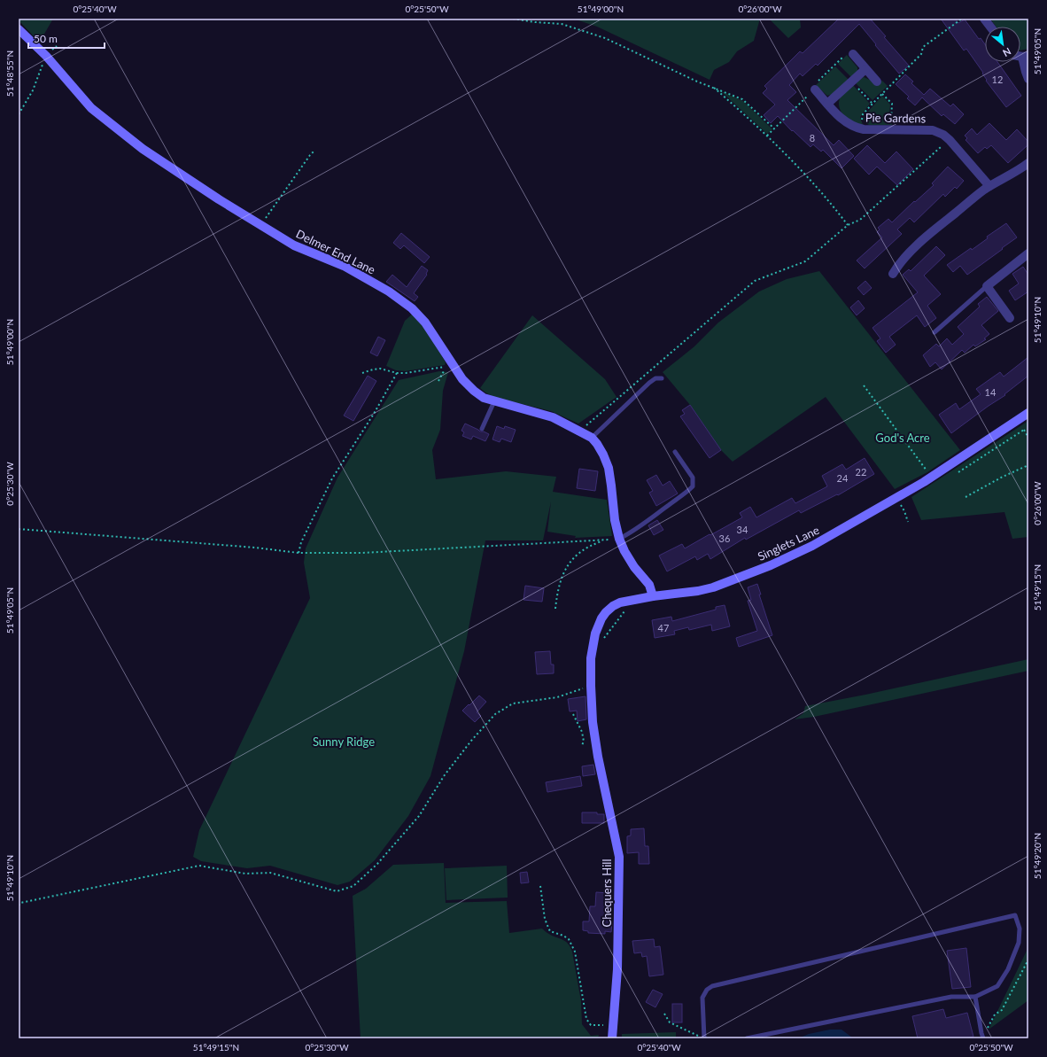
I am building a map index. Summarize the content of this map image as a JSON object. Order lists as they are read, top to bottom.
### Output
{
  "streets": {
    "street": [
      "Pie Gardens",
      "Delmer End Lane",
      "Singlets Lane",
      "Chequers Hill"
    ]
  },
  "crossings": [
    ["Delmer End Lane", "Singlets Lane"],
    ["Singlets Lane", "Chequers Hill"]
  ],
  "parks": ["God's Acre", "Sunny Ridge"],
  "house_numbers": [
    "12",
    "8",
    "14",
    "22",
    "24",
    "34",
    "36",
    "47"
  ],
  "scale_bar": "50 m",
  "north": "bottom right",
  "coordinates": [
    "0°25'40\"W",
    "0°25'50\"W",
    "51°49'00\"N",
    "0°26'00\"W",
    "51°49'05\"N",
    "51°48'55\"N",
    "51°49'10\"N",
    "0°25'30\"W",
    "51°49'15\"N",
    "51°49'20\"N"
  ]
}
